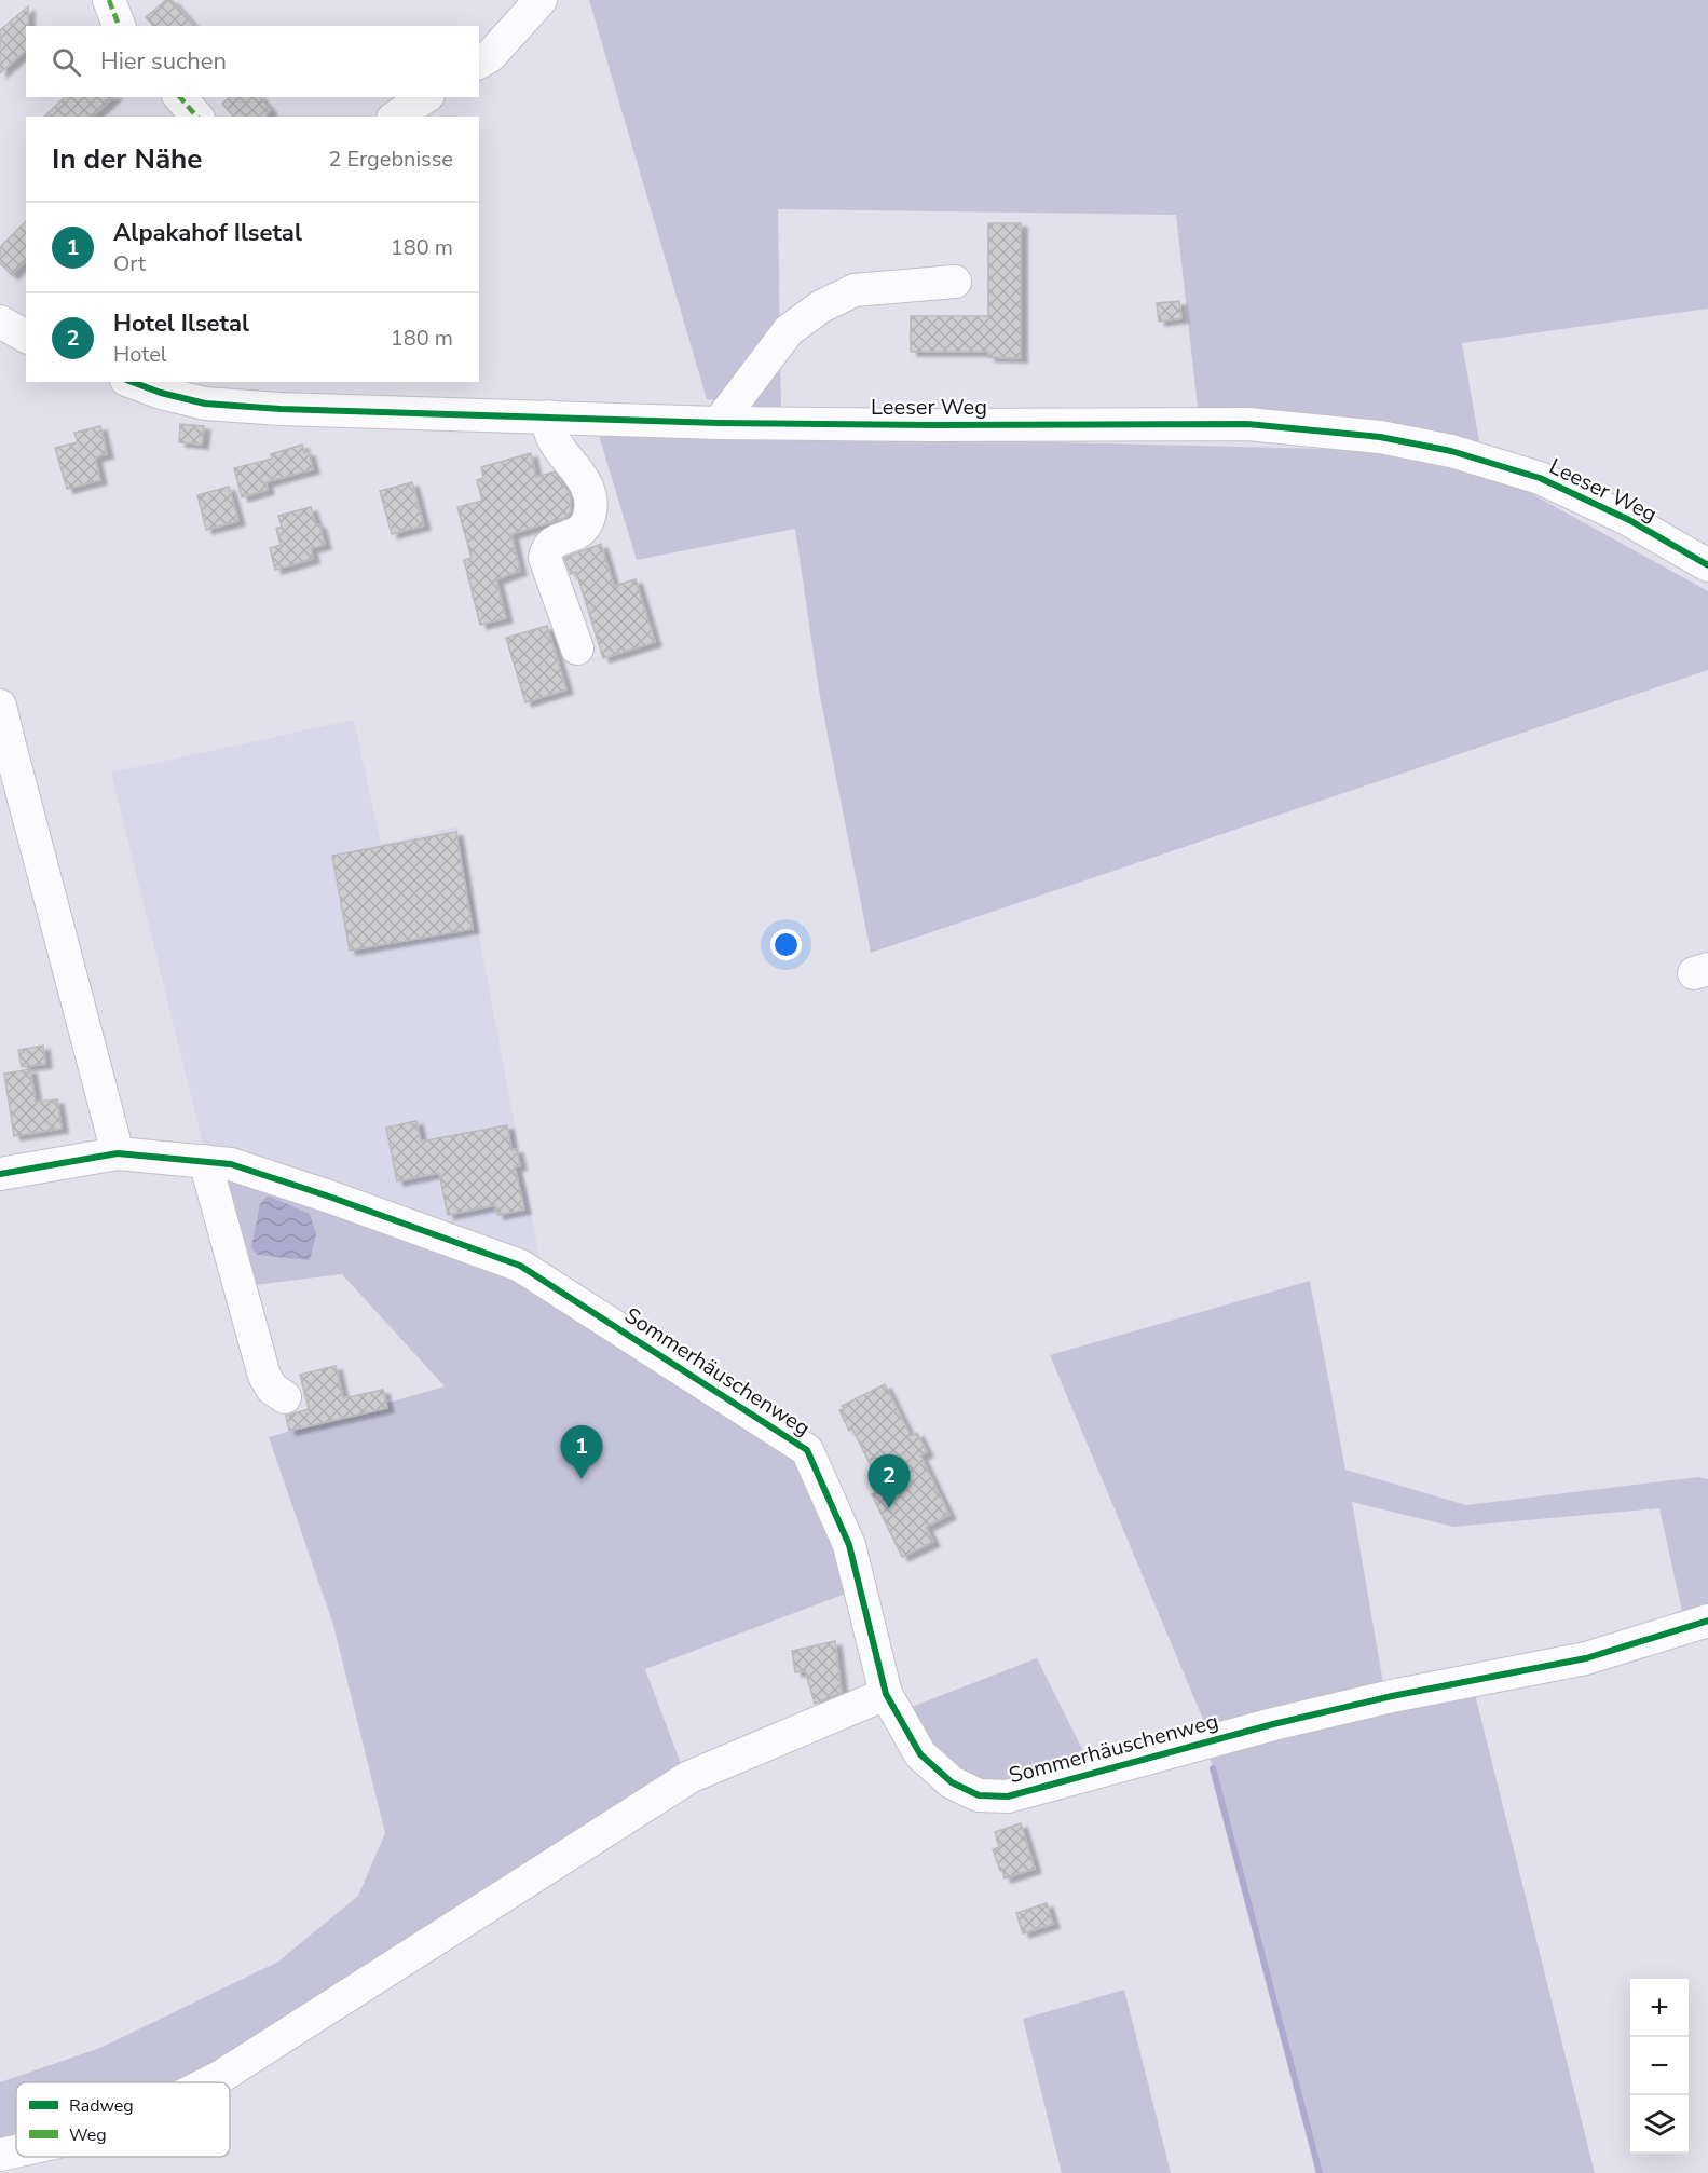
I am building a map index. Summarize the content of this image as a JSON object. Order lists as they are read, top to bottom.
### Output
{
  "streets": {
    "street": ["Leeser Weg", "Sommerhäuschenweg"]
  },
  "legend": ["Radweg", "Weg"],
  "page": {
    "search": "Hier suchen",
    "heading": ["In der Nähe", "2 Ergebnisse"],
    "list": [
      {
        "mark": "1",
        "name": "Alpakahof Ilsetal",
        "note": "Ort",
        "value": "180 m"
      },
      {
        "mark": "2",
        "name": "Hotel Ilsetal",
        "note": "Hotel",
        "value": "180 m"
      }
    ],
    "pins": ["1", "2"],
    "map_buttons": ["+", "−"]
  }
}
